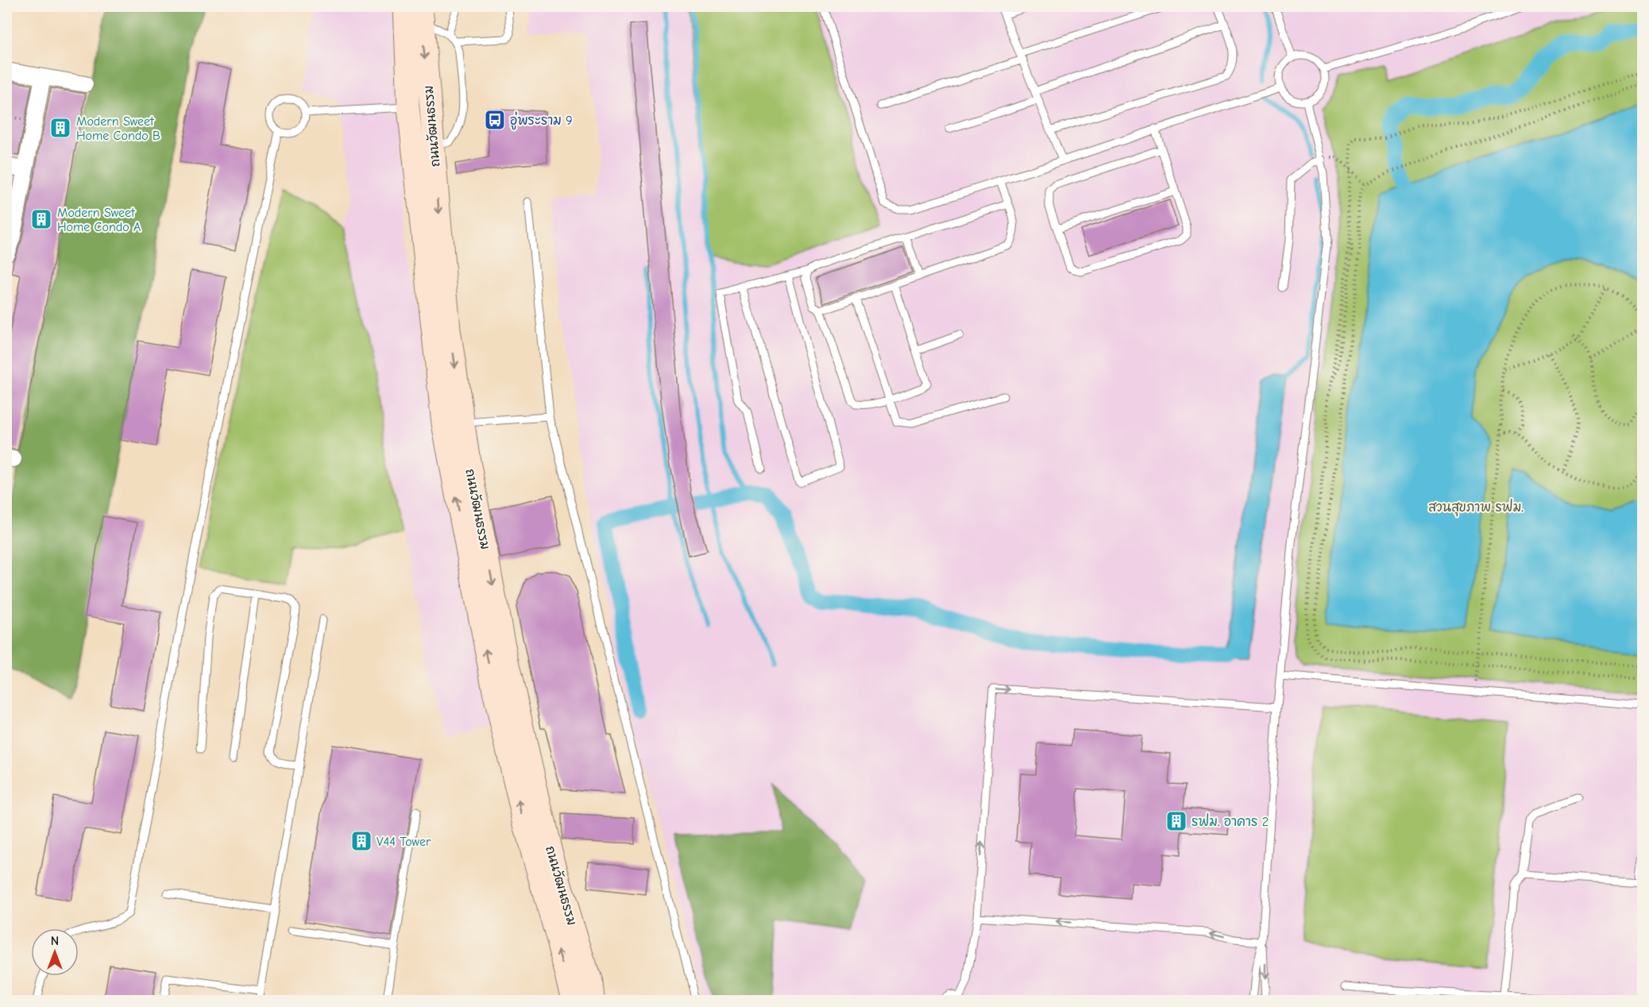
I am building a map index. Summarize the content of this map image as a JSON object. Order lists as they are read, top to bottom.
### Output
{
  "streets": {
    "street": ["ถนนวัฒนธรรม"]
  },
  "parks": ["สวนสุขภาพ รฟม."],
  "places": {
    "bus stop": ["อู่พระราม 9"],
    "building": [
      "Modern Sweet Home Condo B",
      "Modern Sweet Home Condo A",
      "รฟม. อาคาร 2",
      "V44 Tower"
    ]
  },
  "north": "top"
}
